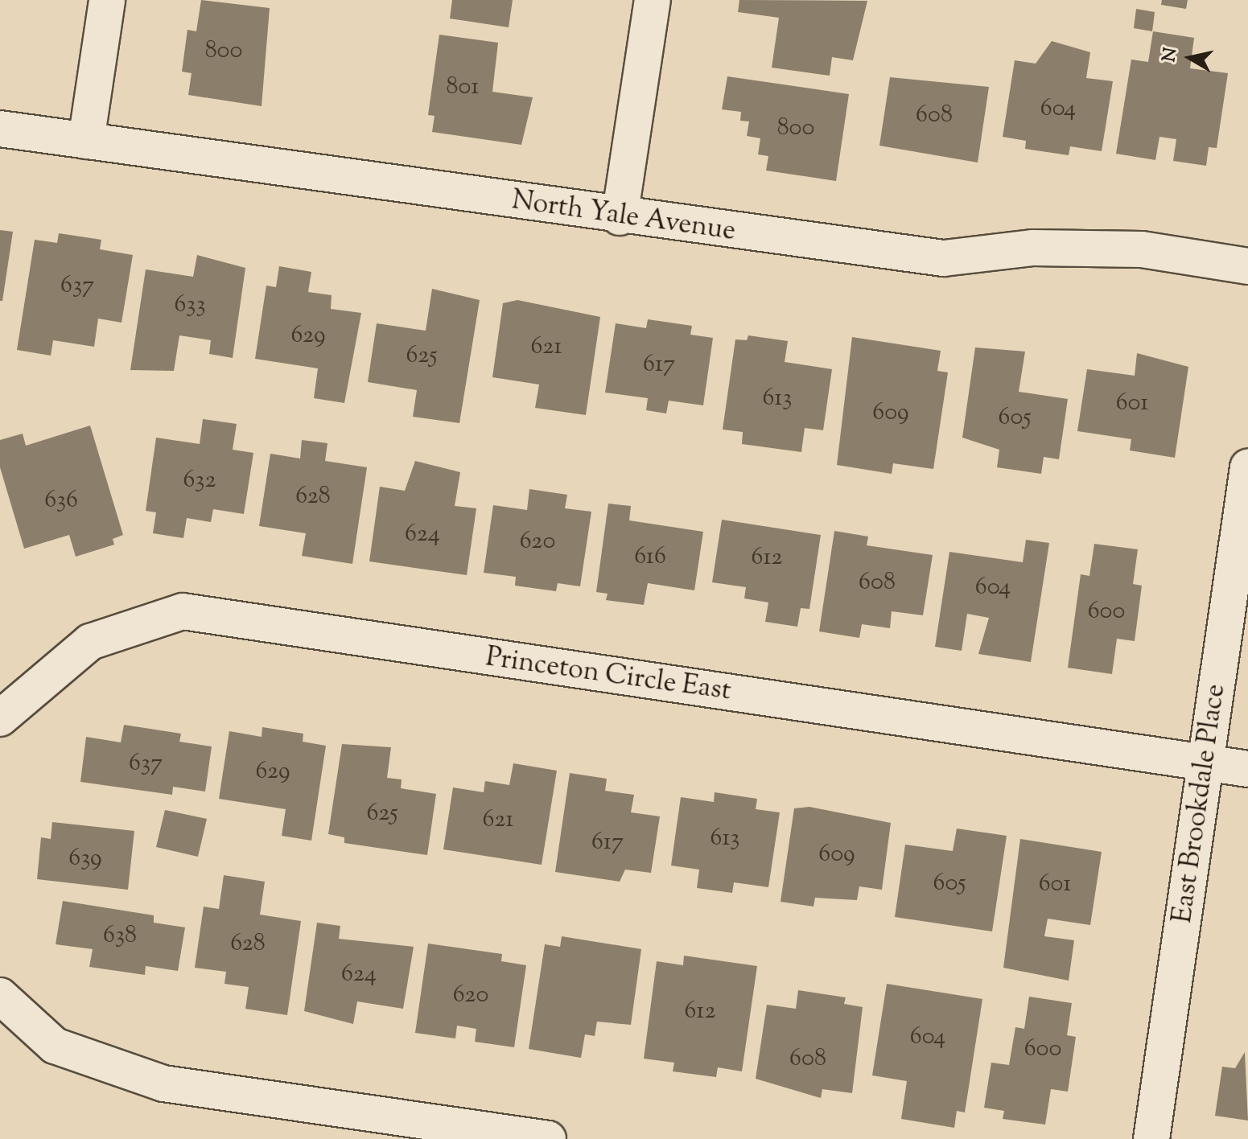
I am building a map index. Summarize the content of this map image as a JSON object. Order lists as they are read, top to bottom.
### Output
{
  "streets": {
    "street": ["North Yale Avenue", "Princeton Circle East", "East Brookdale Place"]
  },
  "crossings": [
    ["Princeton Circle East", "East Brookdale Place"]
  ],
  "house_numbers": [
    "800",
    "801",
    "604",
    "608",
    "800",
    "637",
    "633",
    "629",
    "621",
    "625",
    "617",
    "613",
    "601",
    "609",
    "605",
    "632",
    "628",
    "636",
    "624",
    "620",
    "616",
    "612",
    "608",
    "604",
    "600",
    "637",
    "629",
    "625",
    "621",
    "613",
    "617",
    "609",
    "639",
    "605",
    "601",
    "638",
    "628",
    "624",
    "620",
    "612",
    "604",
    "600",
    "608"
  ],
  "north": "left"
}
